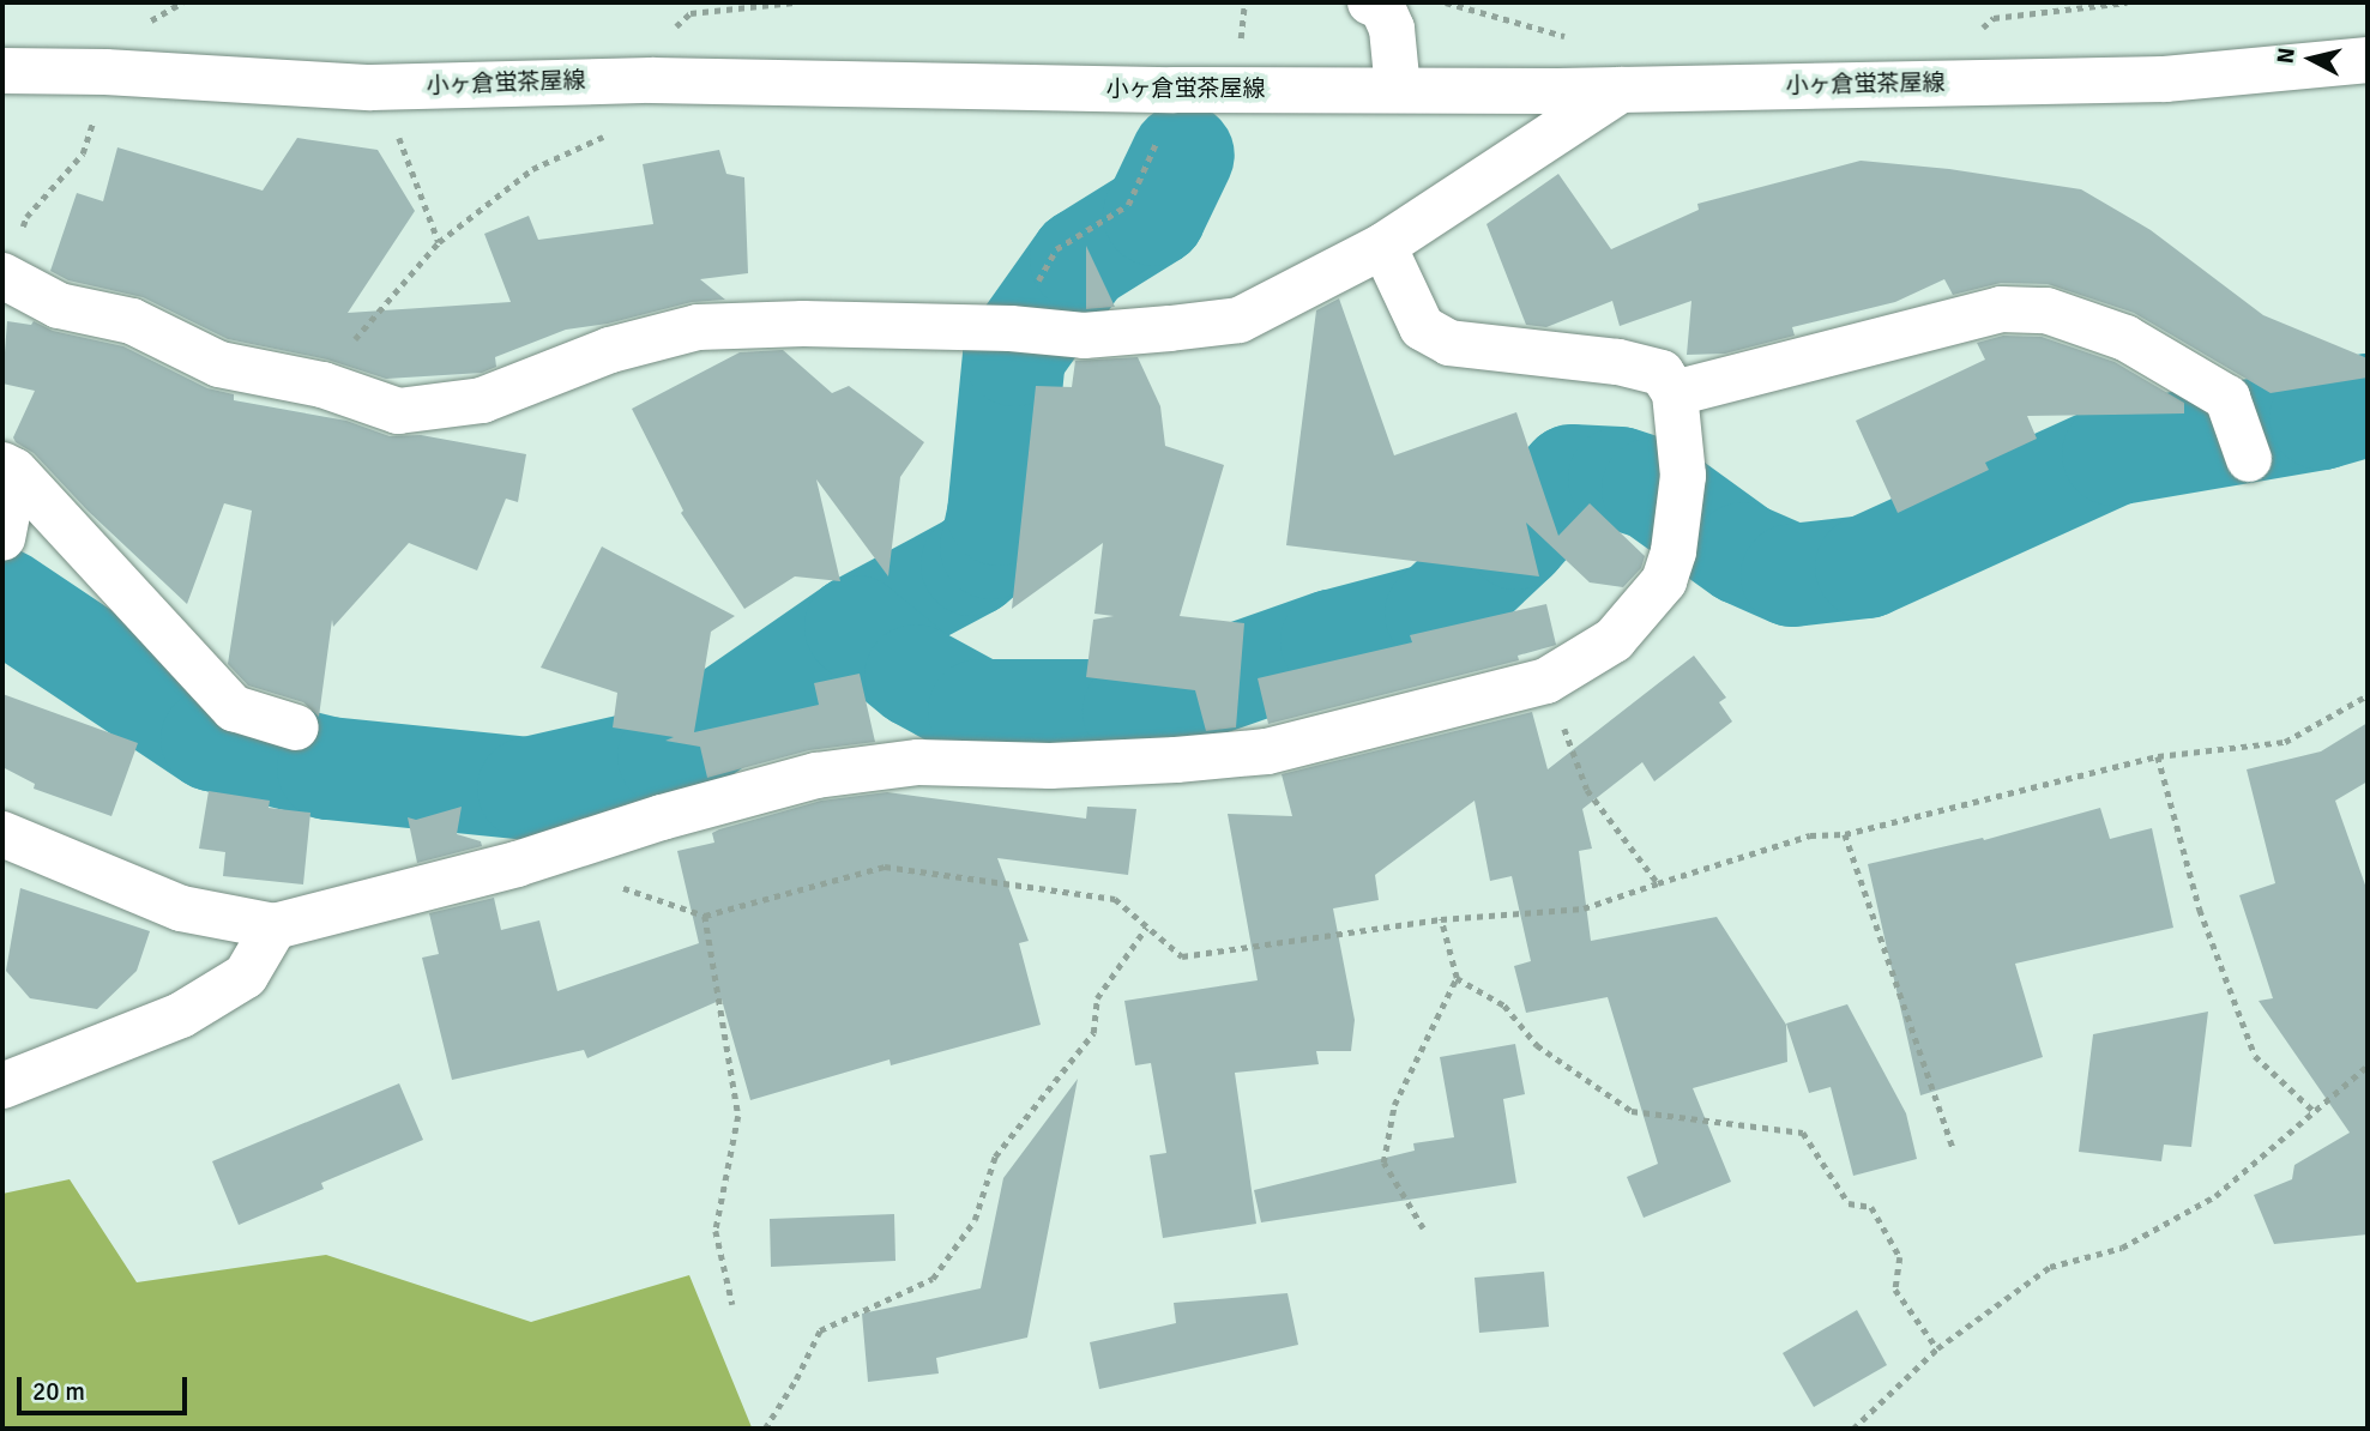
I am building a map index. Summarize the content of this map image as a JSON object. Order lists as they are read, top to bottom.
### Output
{
  "streets": {
    "street": ["小ヶ倉蛍茶屋線"]
  },
  "scale_bar": "20 m",
  "north": "left"
}
